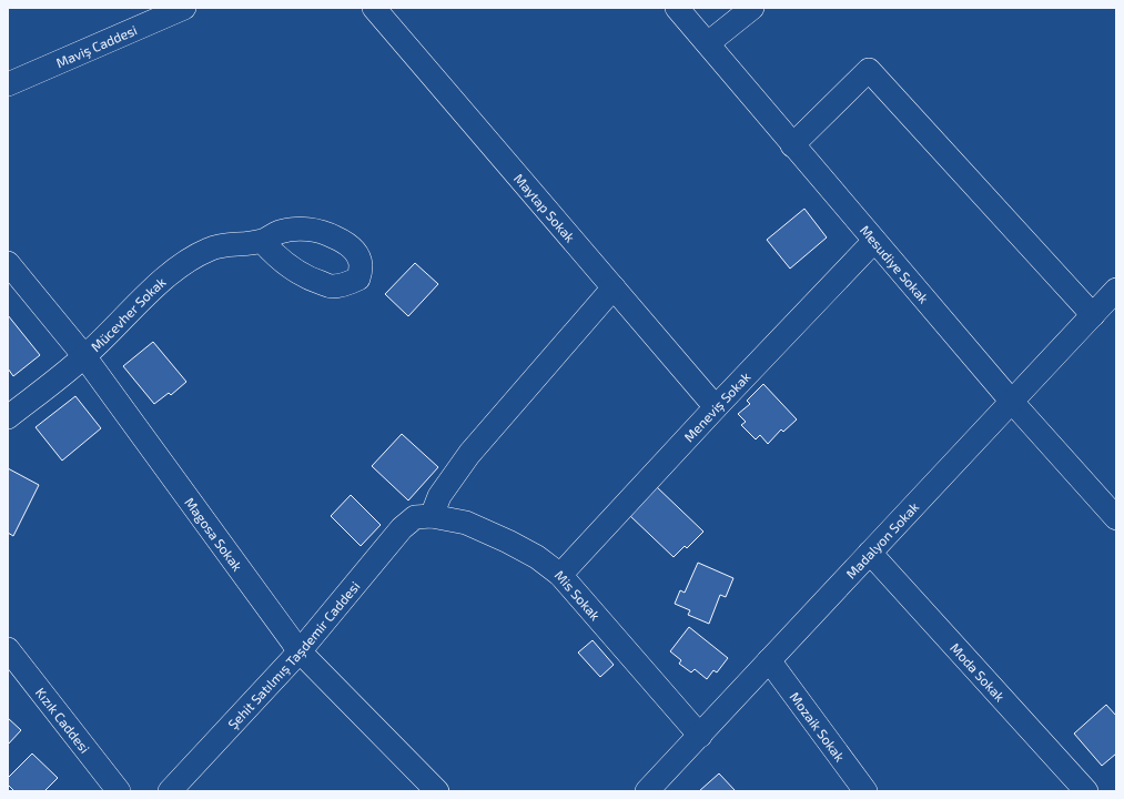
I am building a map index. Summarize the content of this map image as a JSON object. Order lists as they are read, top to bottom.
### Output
{
  "streets": {
    "street": [
      "Maviş Caddesi",
      "Maytap Sokak",
      "Mesudiye Sokak",
      "Mücevher Sokak",
      "Meneviş Sokak",
      "Magosa Sokak",
      "Madalyon Sokak",
      "Mis Sokak",
      "Şehit Satılmış Taşdemir Caddesi",
      "Moda Sokak",
      "Kızık Caddesi",
      "Mozaik Sokak"
    ]
  },
  "crossings": [
    ["Maytap Sokak", "Meneviş Sokak"],
    ["Mesudiye Sokak", "Meneviş Sokak"],
    ["Mesudiye Sokak", "Madalyon Sokak"],
    ["Mücevher Sokak", "Magosa Sokak"],
    ["Meneviş Sokak", "Mis Sokak"],
    ["Magosa Sokak", "Şehit Satılmış Taşdemir Caddesi"],
    ["Madalyon Sokak", "Mis Sokak"],
    ["Madalyon Sokak", "Moda Sokak"],
    ["Madalyon Sokak", "Mozaik Sokak"],
    ["Mis Sokak", "Şehit Satılmış Taşdemir Caddesi"]
  ]
}
